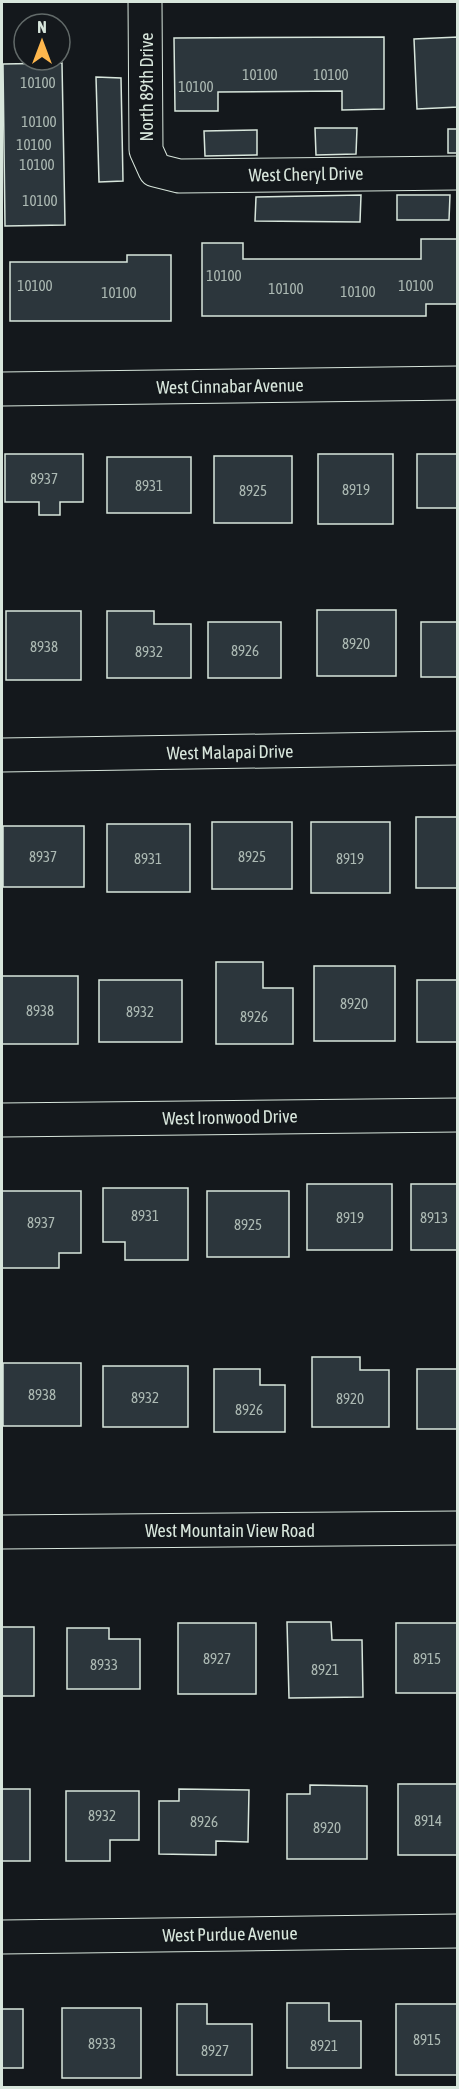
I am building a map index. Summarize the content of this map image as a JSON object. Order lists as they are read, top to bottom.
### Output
{
  "streets": {
    "street": [
      "North 89th Drive",
      "West Cheryl Drive",
      "West Cinnabar Avenue",
      "West Malapai Drive",
      "West Ironwood Drive",
      "West Mountain View Road",
      "West Purdue Avenue"
    ]
  },
  "crossings": [
    ["North 89th Drive", "West Cheryl Drive"]
  ],
  "house_numbers": [
    "10100",
    "10100",
    "10100",
    "10100",
    "10100",
    "10100",
    "10100",
    "10100",
    "10100",
    "10100",
    "10100",
    "10100",
    "10100",
    "10100",
    "8937",
    "8931",
    "8919",
    "8925",
    "8920",
    "8938",
    "8926",
    "8932",
    "8937",
    "8925",
    "8931",
    "8919",
    "8920",
    "8938",
    "8932",
    "8926",
    "8931",
    "8919",
    "8913",
    "8937",
    "8925",
    "8938",
    "8932",
    "8920",
    "8926",
    "8927",
    "8915",
    "8933",
    "8921",
    "8932",
    "8914",
    "8926",
    "8920",
    "8915",
    "8933",
    "8921",
    "8927"
  ],
  "north": "top"
}
